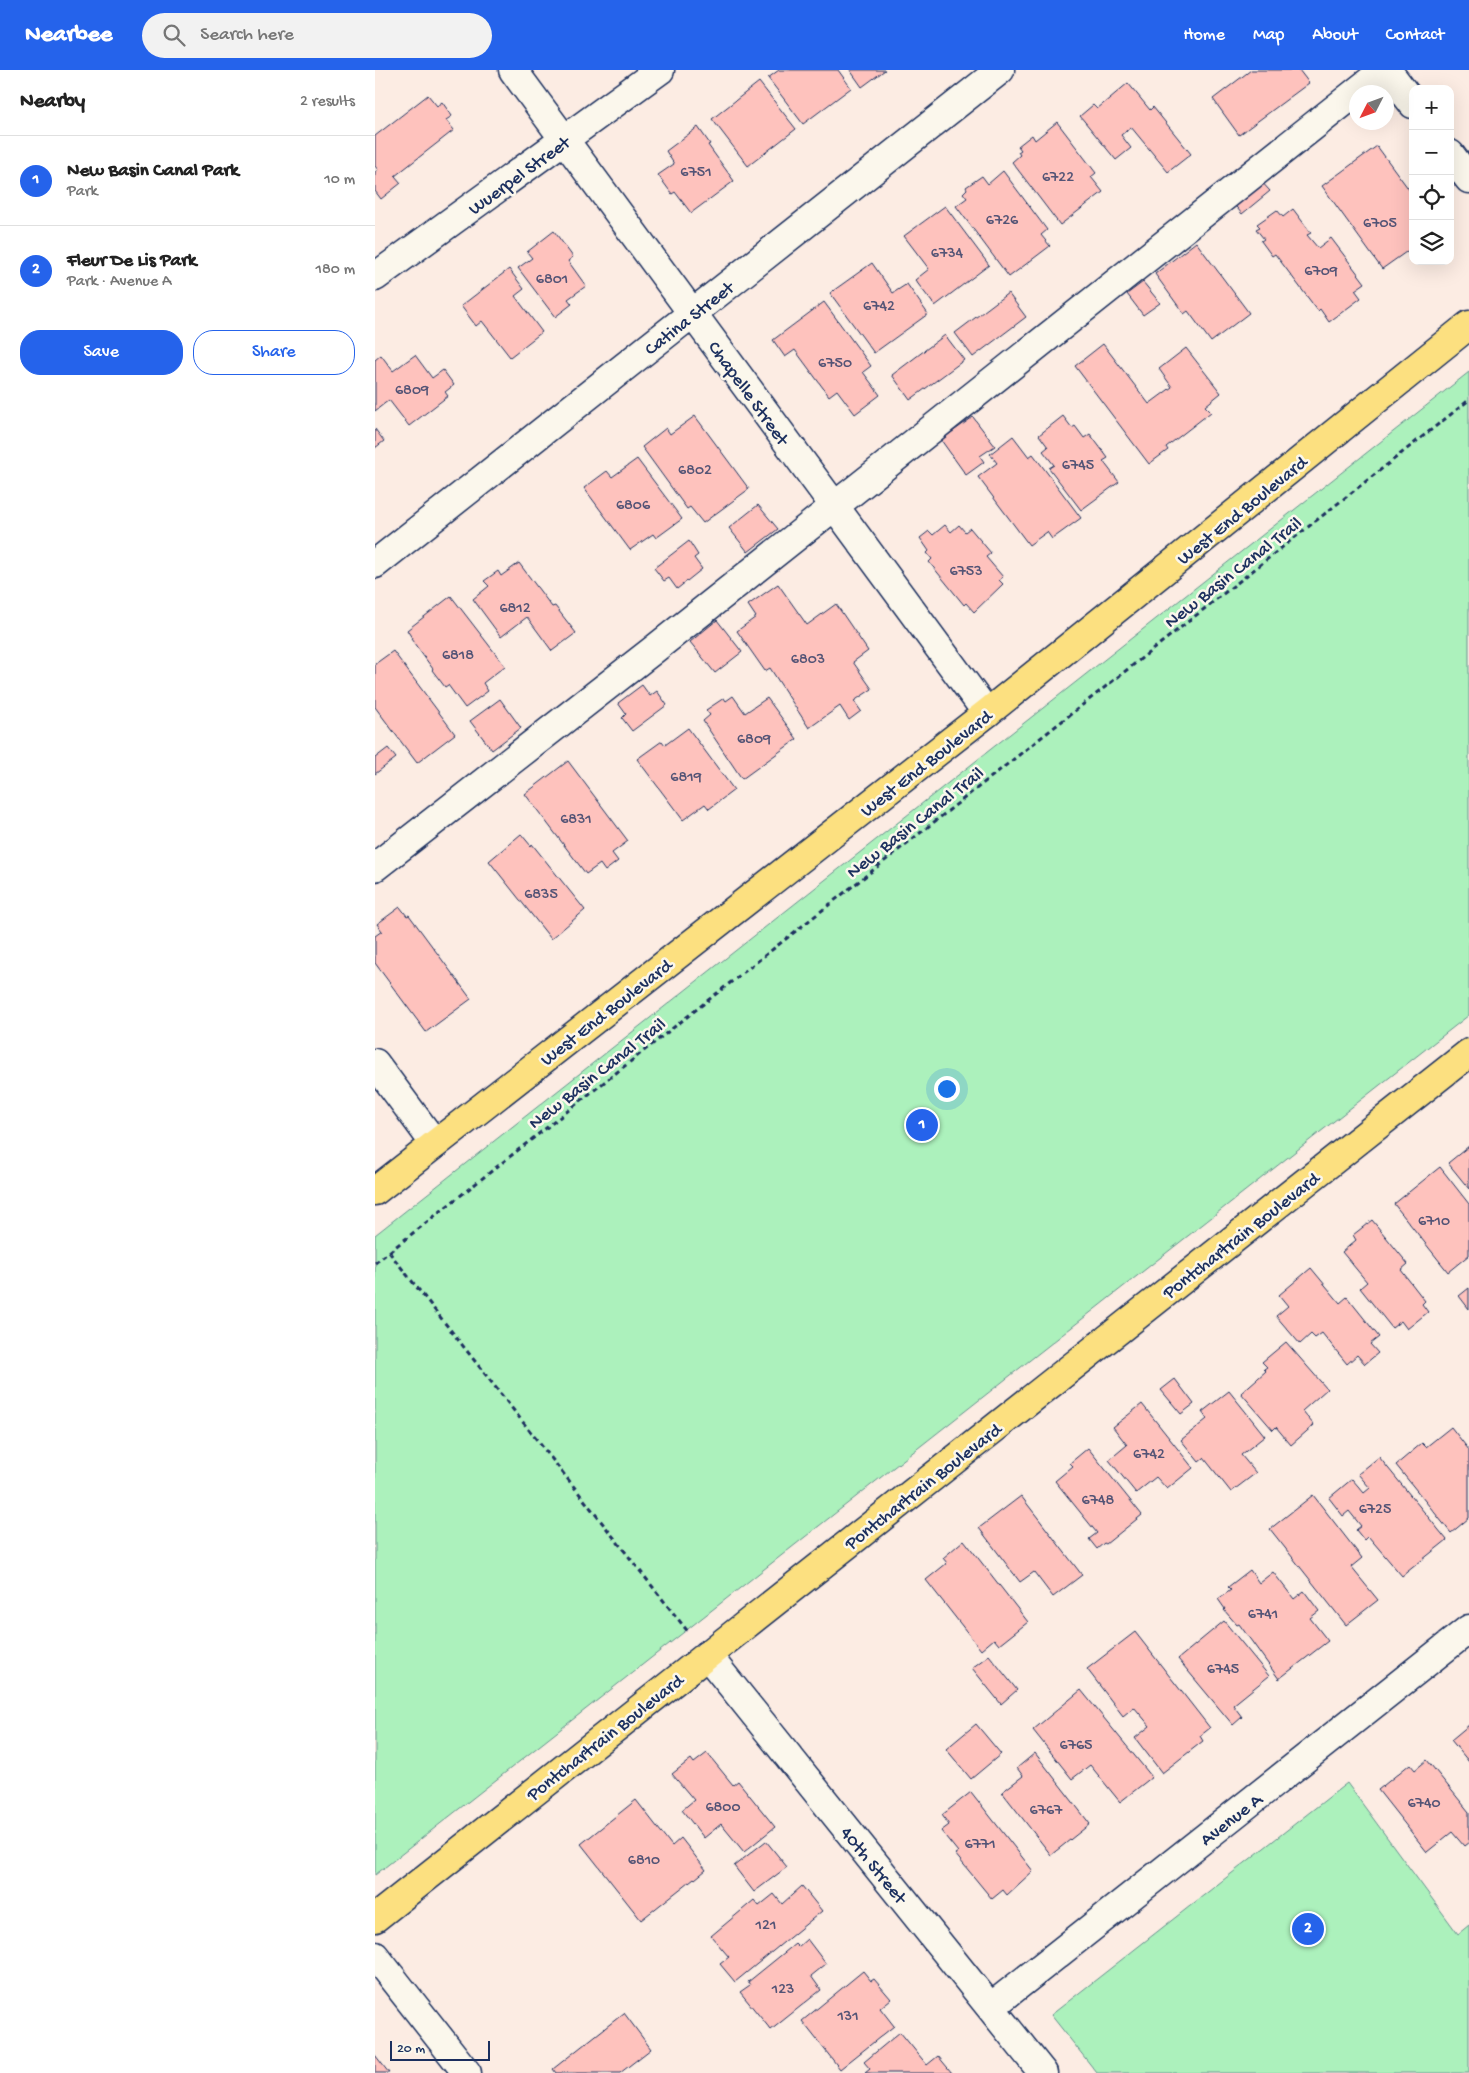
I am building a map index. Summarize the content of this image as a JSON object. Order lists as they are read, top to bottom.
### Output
{
  "streets": {
    "main road": ["West End Boulevard", "Pontchartrain Boulevard"],
    "street": [
      "Wuerpel Street",
      "Catina Street",
      "Chapelle Street",
      "Avenue A",
      "40th Street"
    ],
    "path": ["New Basin Canal Trail"]
  },
  "crossings": [
    ["Wuerpel Street", "Chapelle Street"],
    ["Catina Street", "Chapelle Street"],
    ["Chapelle Street", "West End Boulevard"],
    ["Pontchartrain Boulevard", "40th Street"],
    ["Avenue A", "40th Street"]
  ],
  "house_numbers": [
    "6751",
    "6722",
    "6726",
    "6705",
    "6734",
    "6709",
    "6801",
    "6742",
    "6750",
    "6809",
    "6745",
    "6802",
    "6806",
    "6753",
    "6812",
    "6818",
    "6803",
    "6809",
    "6819",
    "6831",
    "6835",
    "6710",
    "6742",
    "6748",
    "6725",
    "6741",
    "6745",
    "6765",
    "6740",
    "6800",
    "6767",
    "6771",
    "6810",
    "121",
    "123",
    "131"
  ],
  "scale_bar": "20 m",
  "north": "bottom left",
  "page": {
    "header": "Nearbee",
    "search": "Search here",
    "nav": [
      "Home",
      "Map",
      "About",
      "Contact"
    ],
    "heading": ["Nearby", "2 results"],
    "map_buttons": ["+", "−"],
    "list": [
      {
        "mark": "1",
        "name": "New Basin Canal Park",
        "note": "Park",
        "value": "10 m"
      },
      {
        "mark": "2",
        "name": "Fleur De Lis Park",
        "note": "Park · Avenue A",
        "value": "180 m"
      }
    ],
    "buttons": ["Save", "Share"],
    "pins": ["1", "2"],
    "scale": "20 m"
  }
}
